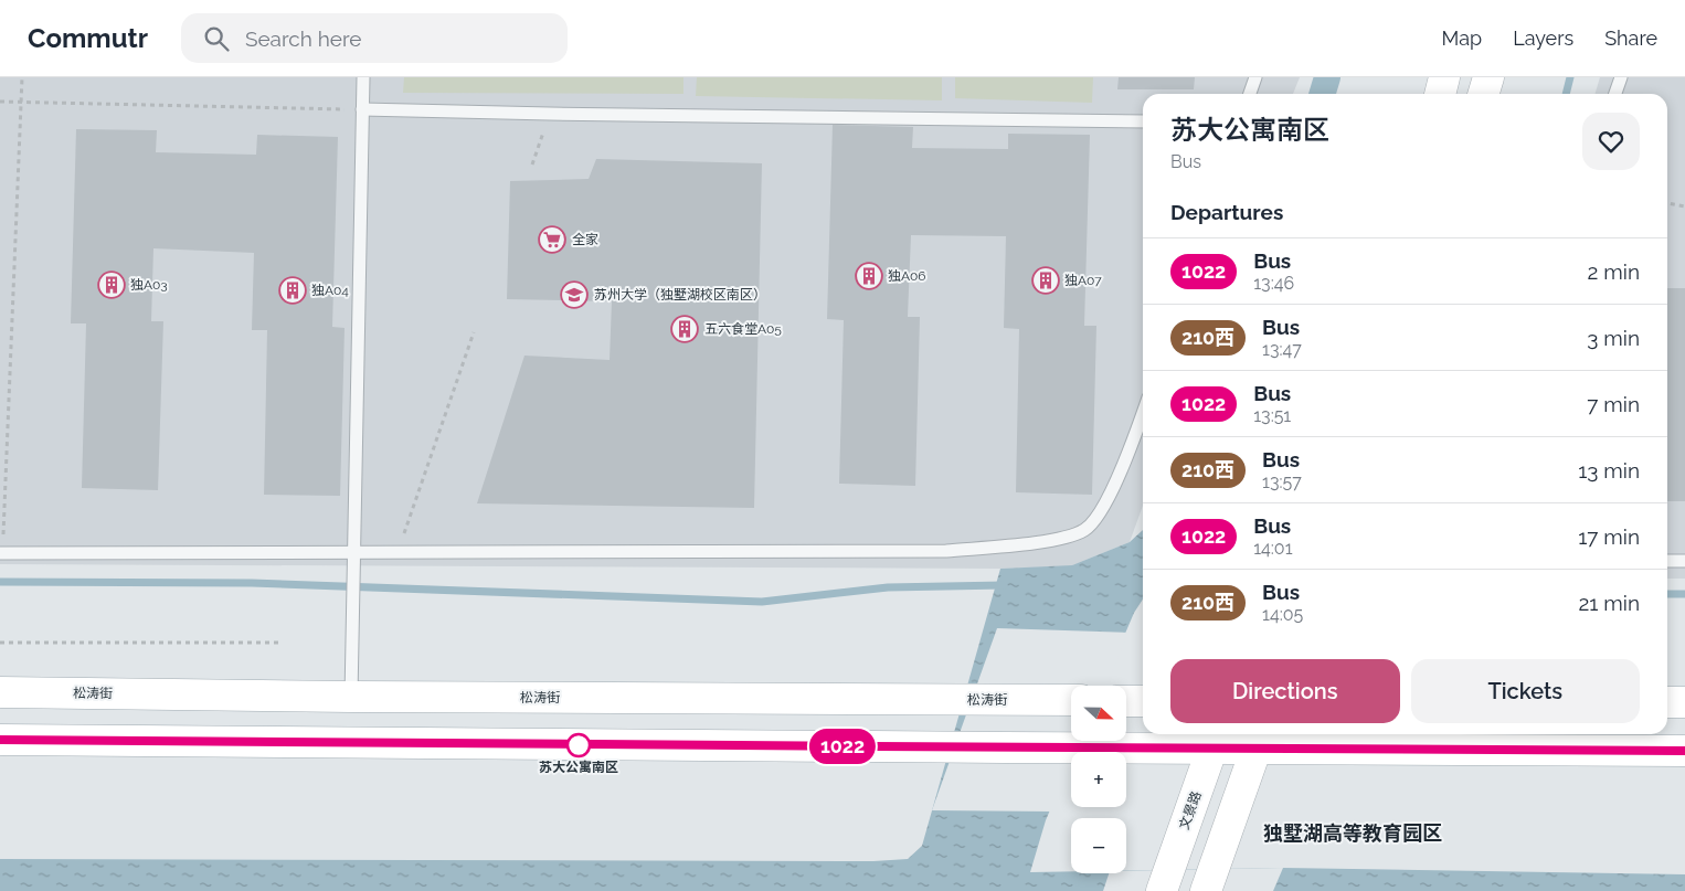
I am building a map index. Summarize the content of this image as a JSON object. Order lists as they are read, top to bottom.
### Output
{
  "streets": {
    "main road": ["松涛街", "文景路"]
  },
  "districts": ["独墅湖高等教育园区"],
  "places": {
    "supermarket": ["全家"],
    "building": [
      "独A06",
      "独A07",
      "独A03",
      "独A04",
      "五六食堂A05"
    ],
    "school or university": ["苏州大学（独墅湖校区南区）"],
    "other": ["苏大公寓南区"]
  },
  "lines": ["bus line 1022"],
  "north": "right",
  "page": {
    "header": "Commutr",
    "search": "Search here",
    "nav": ["Map", "Layers", "Share"],
    "on_map": "1022",
    "heading": [
      ["苏大公寓南区", "Bus"],
      "Departures"
    ],
    "list": [
      {
        "mark": "1022",
        "name": "Bus",
        "note": "13:46",
        "value": "2 min"
      },
      {
        "mark": "210西",
        "name": "Bus",
        "note": "13:47",
        "value": "3 min"
      },
      {
        "mark": "1022",
        "name": "Bus",
        "note": "13:51",
        "value": "7 min"
      },
      {
        "mark": "210西",
        "name": "Bus",
        "note": "13:57",
        "value": "13 min"
      },
      {
        "mark": "1022",
        "name": "Bus",
        "note": "14:01",
        "value": "17 min"
      },
      {
        "mark": "210西",
        "name": "Bus",
        "note": "14:05",
        "value": "21 min"
      }
    ],
    "buttons": ["Directions", "Tickets"],
    "map_buttons": ["+", "−"]
  }
}
